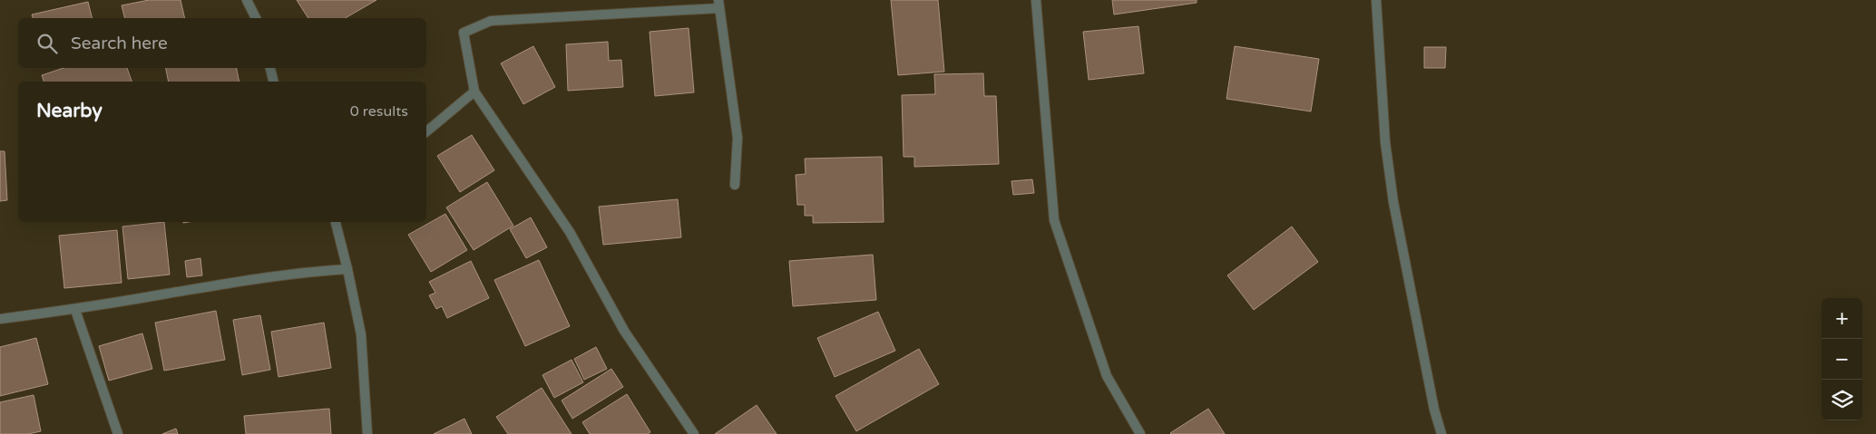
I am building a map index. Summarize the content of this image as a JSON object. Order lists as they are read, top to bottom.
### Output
{
  "page": {
    "search": "Search here",
    "heading": ["Nearby", "0 results"],
    "map_buttons": ["+", "−"]
  }
}
